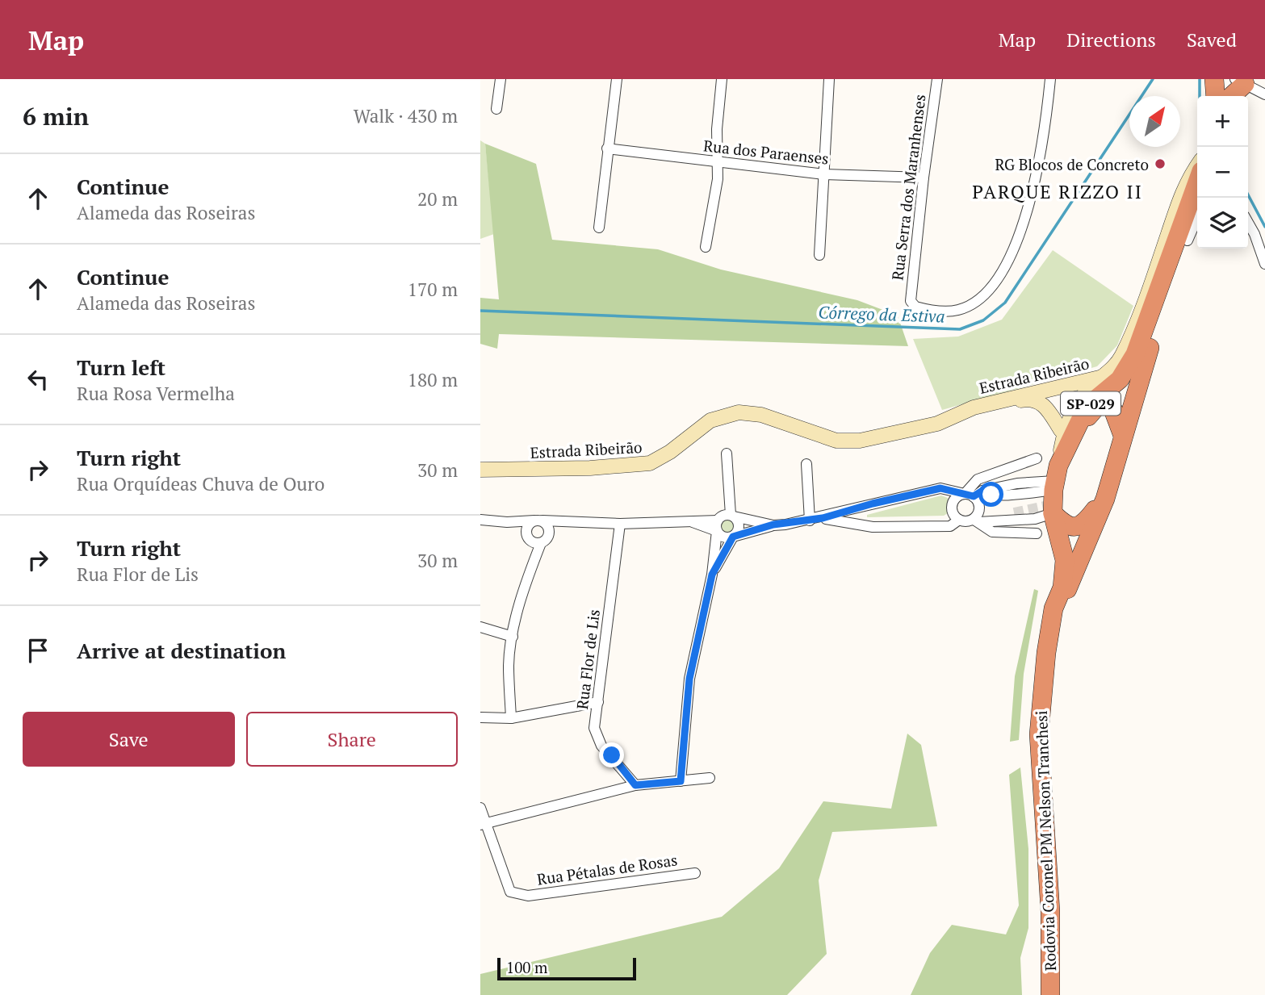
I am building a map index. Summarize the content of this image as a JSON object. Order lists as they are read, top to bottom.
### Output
{
  "streets": {
    "highway": ["SP-029", "Rodovia Coronel PM Nelson Tranchesi"],
    "street": [
      "Rua dos Paraenses",
      "Rua Serra dos Maranhenses",
      "Estrada Ribeirão",
      "Rua Flor de Lis",
      "Rua Pétalas de Rosas"
    ]
  },
  "crossings": [
    ["Rua dos Paraenses", "Rua Serra dos Maranhenses"],
    ["Estrada Ribeirão", "SP-029"],
    ["Estrada Ribeirão", "Rodovia Coronel PM Nelson Tranchesi"],
    ["SP-029", "Rodovia Coronel PM Nelson Tranchesi"]
  ],
  "districts": ["PARQUE RIZZO II"],
  "water": ["Córrego da Estiva"],
  "places": ["RG Blocos de Concreto"],
  "scale_bar": "100 m",
  "north": "top right",
  "page": {
    "header": "Map",
    "nav": ["Map", "Directions", "Saved"],
    "heading": ["6 min", "Walk · 430 m"],
    "map_buttons": ["+", "−"],
    "list": [
      ["Continue", "Alameda das Roseiras", "20 m"],
      ["Continue", "Alameda das Roseiras", "170 m"],
      ["Turn left", "Rua Rosa Vermelha", "180 m"],
      ["Turn right", "Rua Orquídeas Chuva de Ouro", "30 m"],
      ["Turn right", "Rua Flor de Lis", "30 m"],
      "Arrive at destination"
    ],
    "buttons": ["Save", "Share"],
    "scale": "100 m"
  }
}
